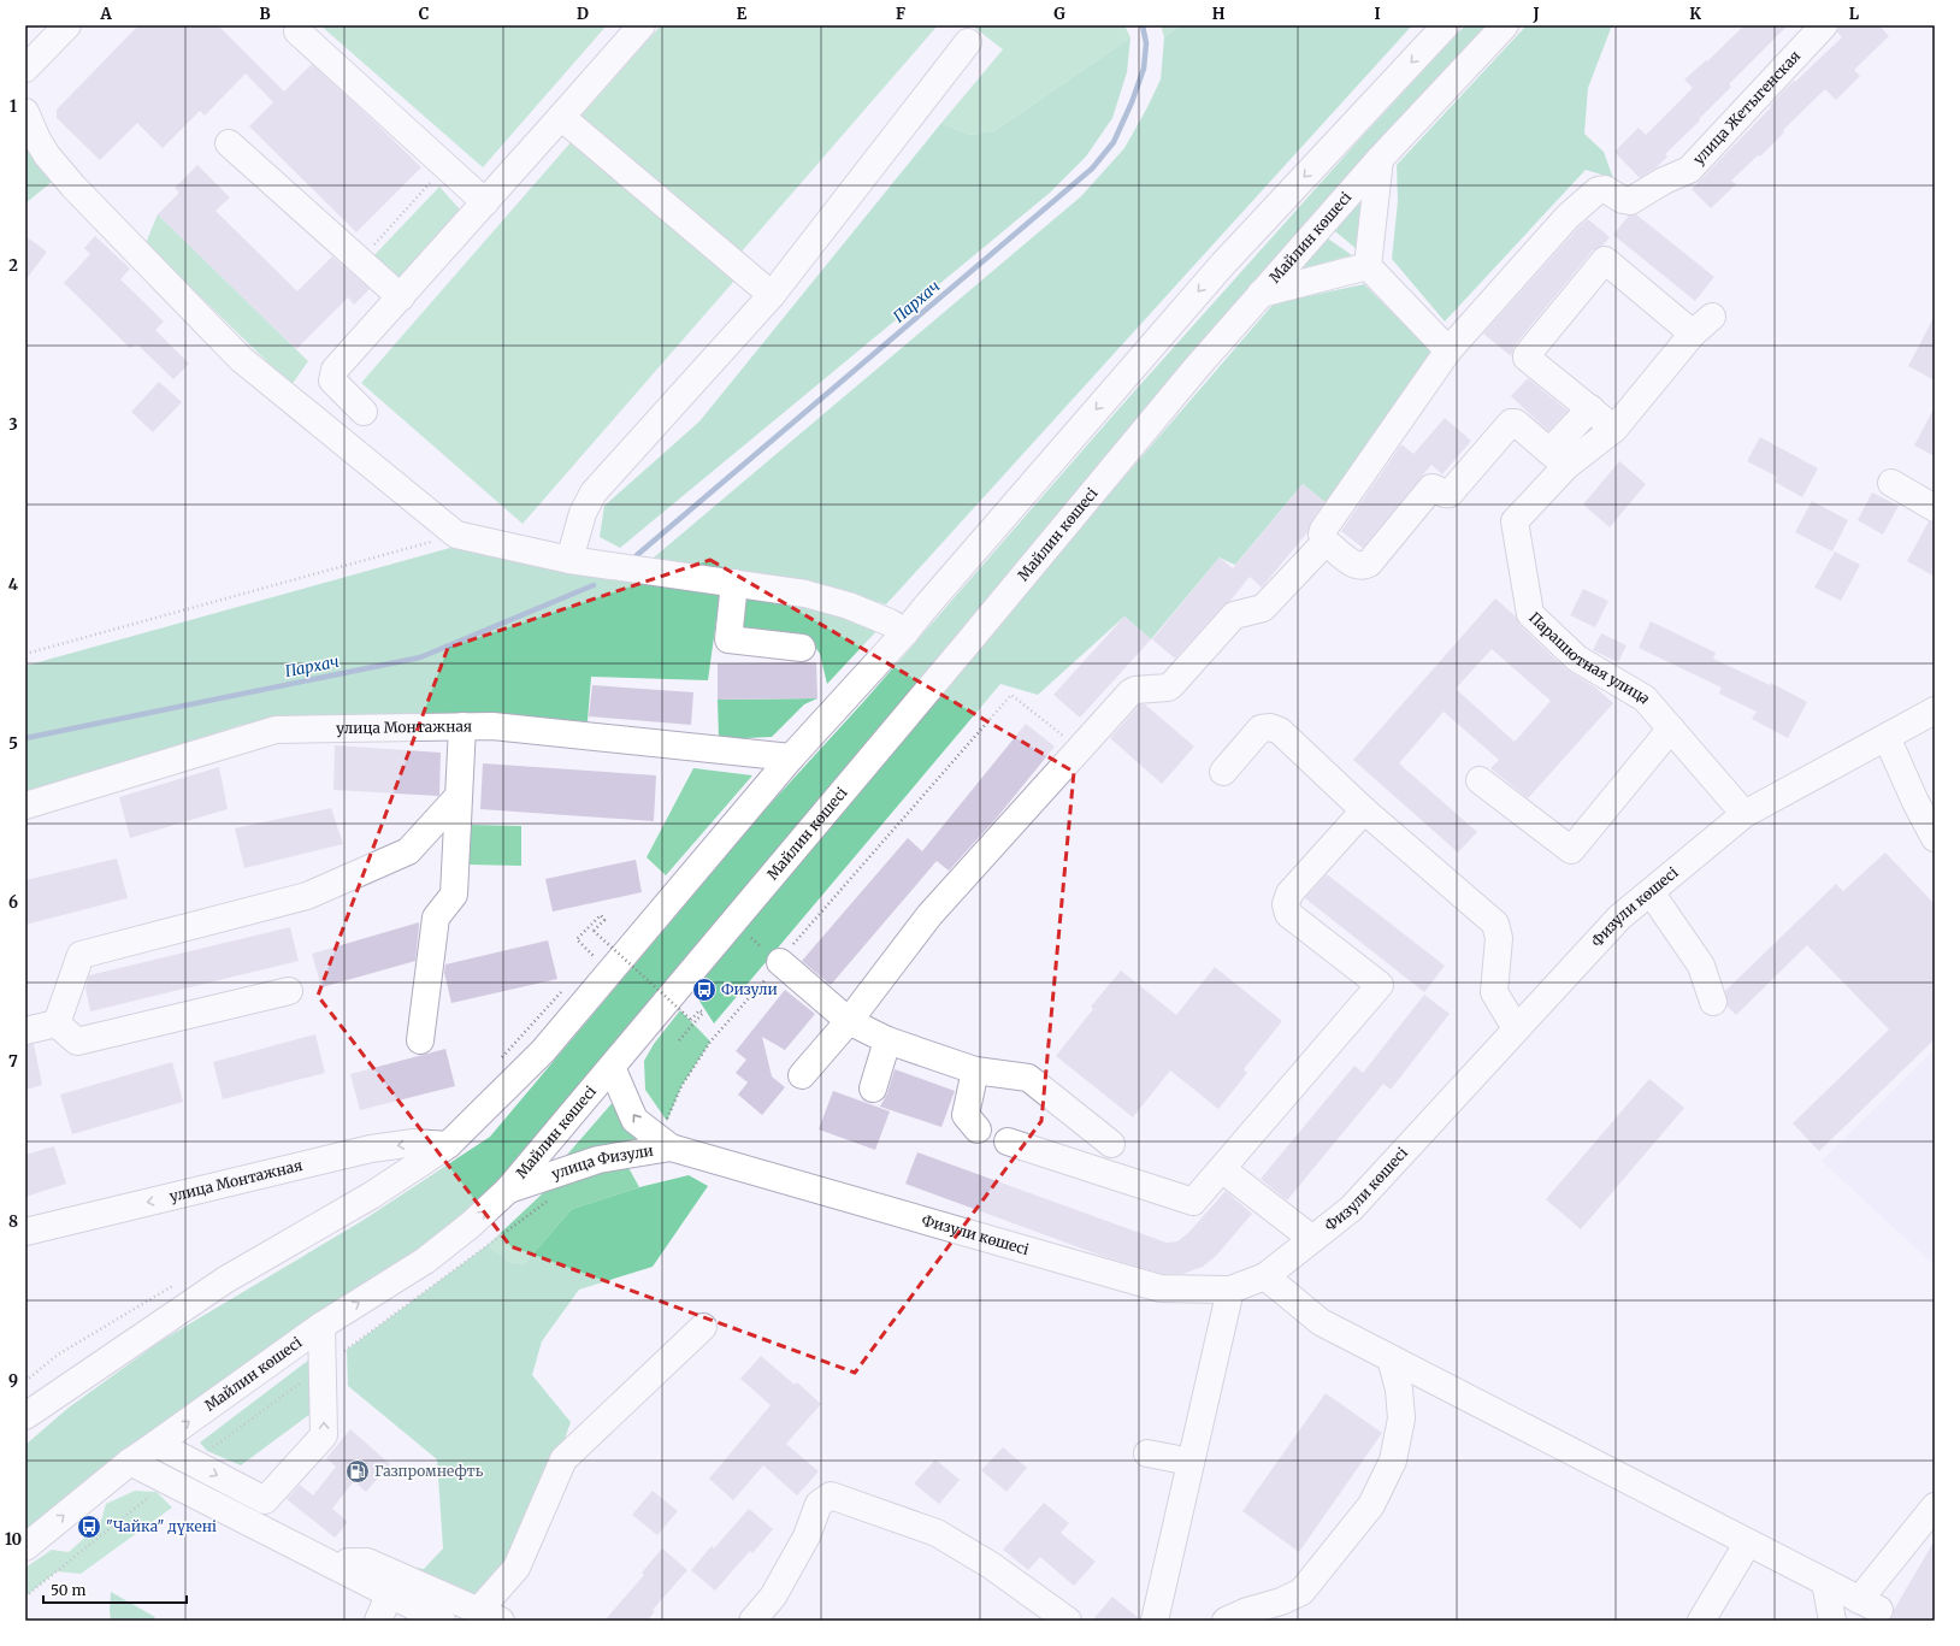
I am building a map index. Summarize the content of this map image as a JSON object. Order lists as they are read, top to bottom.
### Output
{
  "streets": {
    "street": [
      "улица Жетыгенская",
      "Майлин көшесі",
      "Парашютная улица",
      "улица Монтажная",
      "Физули көшесі",
      "улица Физули"
    ]
  },
  "crossings": [
    ["Майлин көшесі", "улица Физули"],
    ["Парашютная улица", "Физули көшесі"],
    ["Физули көшесі", "улица Физули"]
  ],
  "water": ["Пархач"],
  "places": {
    "bus stop": ["Физули", "\"Чайка\" дүкені"],
    "fuel station": ["Газпромнефть"]
  },
  "scale_bar": "50 m",
  "grid": {
    "columns": [
      "A",
      "B",
      "C",
      "D",
      "E",
      "F",
      "G",
      "H",
      "I",
      "J",
      "K",
      "L"
    ],
    "rows": [
      "1",
      "2",
      "3",
      "4",
      "5",
      "6",
      "7",
      "8",
      "9",
      "10"
    ]
  }
}
